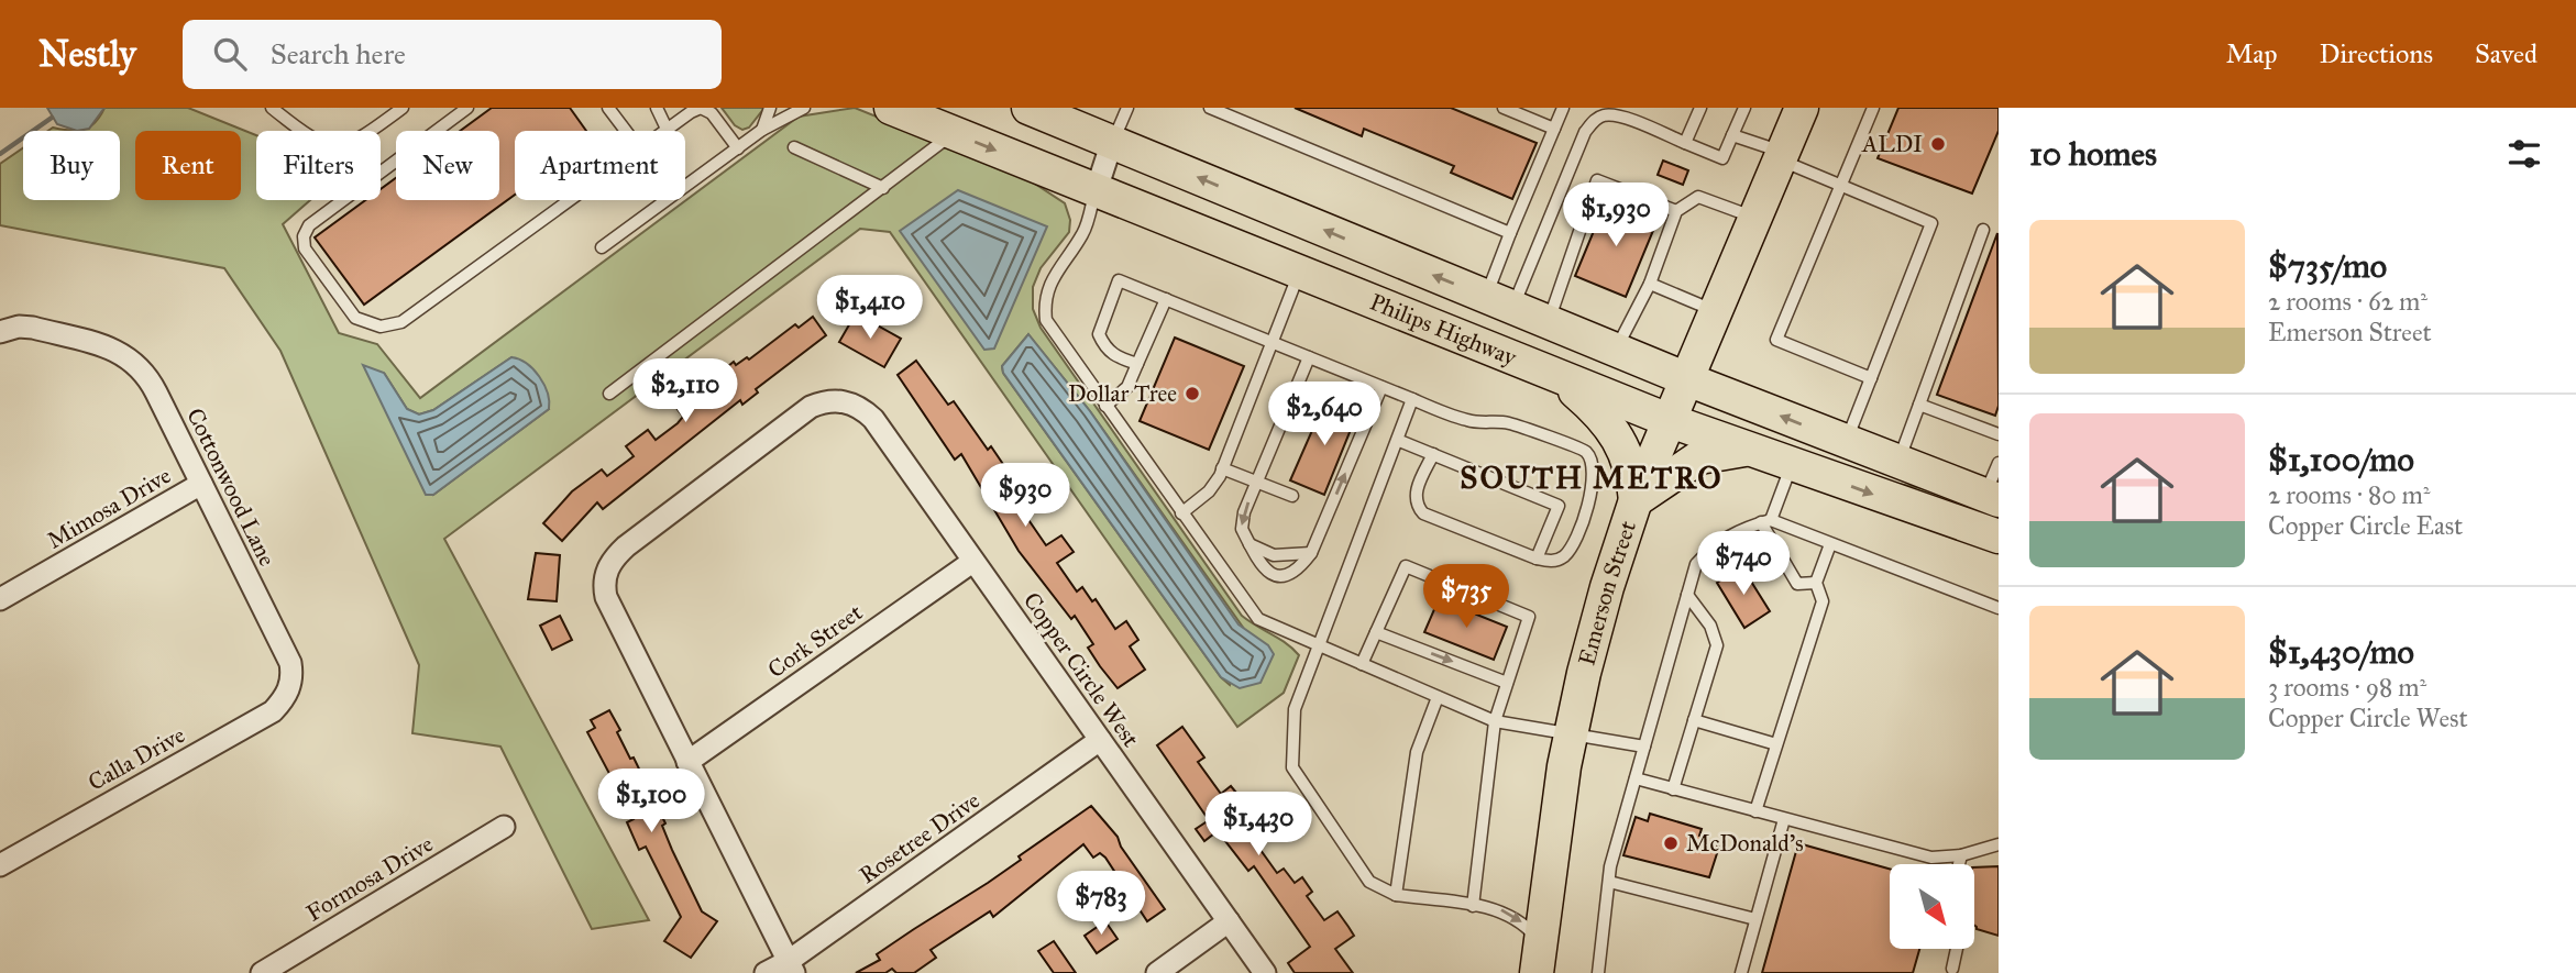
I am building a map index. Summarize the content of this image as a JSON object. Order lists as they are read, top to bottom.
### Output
{
  "streets": {
    "main road": ["Philips Highway", "Emerson Street"],
    "street": [
      "Cottonwood Lane",
      "Mimosa Drive",
      "Cork Street",
      "Copper Circle West",
      "Calla Drive",
      "Rosetree Drive",
      "Formosa Drive"
    ]
  },
  "crossings": [
    ["Philips Highway", "Emerson Street"],
    ["Cottonwood Lane", "Mimosa Drive"],
    ["Cottonwood Lane", "Calla Drive"],
    ["Cork Street", "Copper Circle West"],
    ["Copper Circle West", "Rosetree Drive"]
  ],
  "districts": ["SOUTH METRO"],
  "places": ["ALDI", "Dollar Tree", "McDonald's"],
  "north": "bottom right",
  "page": {
    "header": "Nestly",
    "search": "Search here",
    "nav": ["Map", "Directions", "Saved"],
    "heading": "10 homes",
    "chip": [
      "Buy",
      "Rent",
      "Filters",
      "New",
      "Apartment"
    ],
    "price": [
      "$1,930",
      "$1,410",
      "$2,110",
      "$2,640",
      "$930",
      "$740",
      "$735",
      "$1,100",
      "$1,430",
      "$783"
    ],
    "list": [
      {
        "name": "$735/mo",
        "note": "2 rooms · 62 m² · Emerson Street"
      },
      {
        "name": "$1,100/mo",
        "note": "2 rooms · 80 m² · Copper Circle East"
      },
      {
        "name": "$1,430/mo",
        "note": "3 rooms · 98 m² · Copper Circle West"
      }
    ]
  }
}
